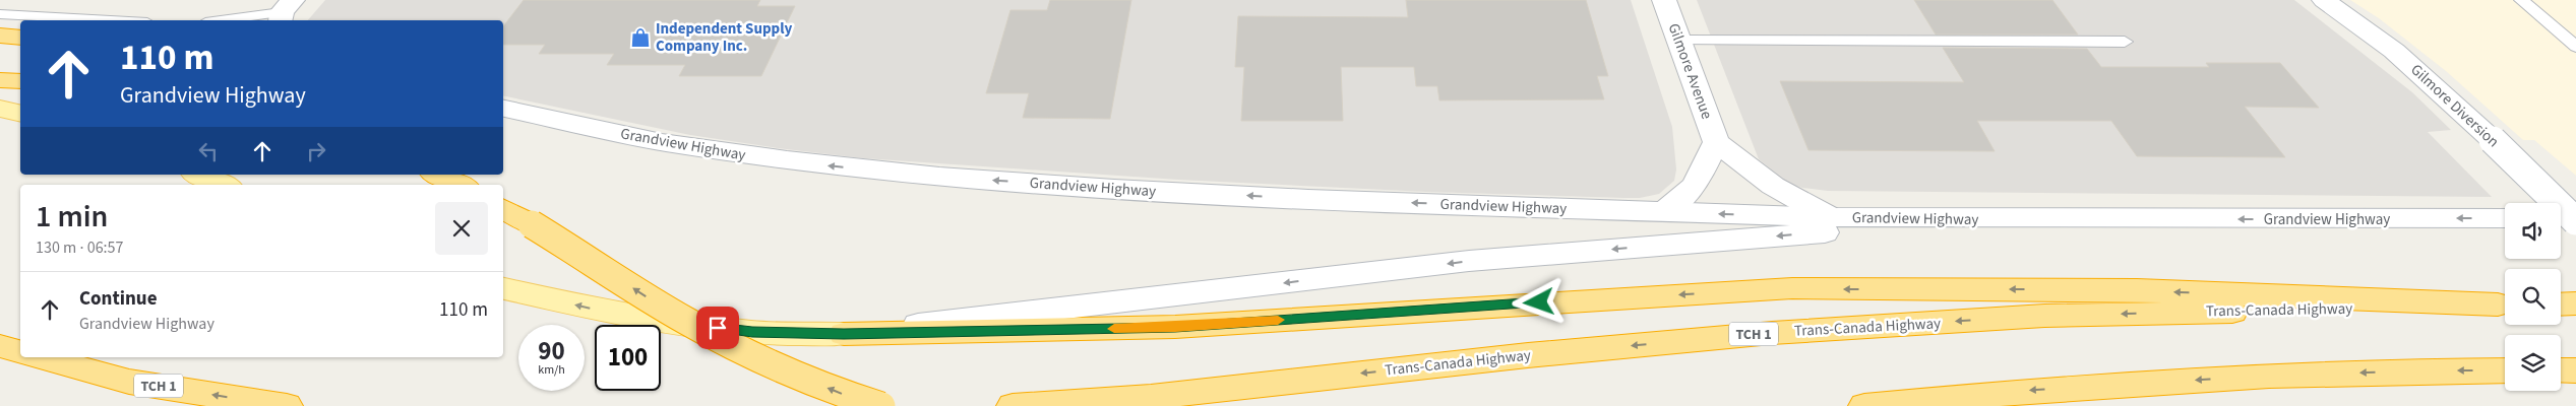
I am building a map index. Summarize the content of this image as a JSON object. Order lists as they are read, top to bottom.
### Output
{
  "streets": {
    "highway": ["Trans-Canada Highway", "TCH 1"],
    "main road": ["Gilmore Avenue", "Gilmore Diversion", "Grandview Highway"]
  },
  "places": {
    "shop": ["Independent Supply Company Inc."]
  },
  "page": {
    "turn": ["110 m", "Grandview Highway"],
    "heading": ["1 min", "130 m · 06:57"],
    "list": [
      {
        "name": "Continue",
        "note": "Grandview Highway",
        "value": "110 m"
      }
    ],
    "speed": "90 km/h",
    "limit": "100"
  }
}
